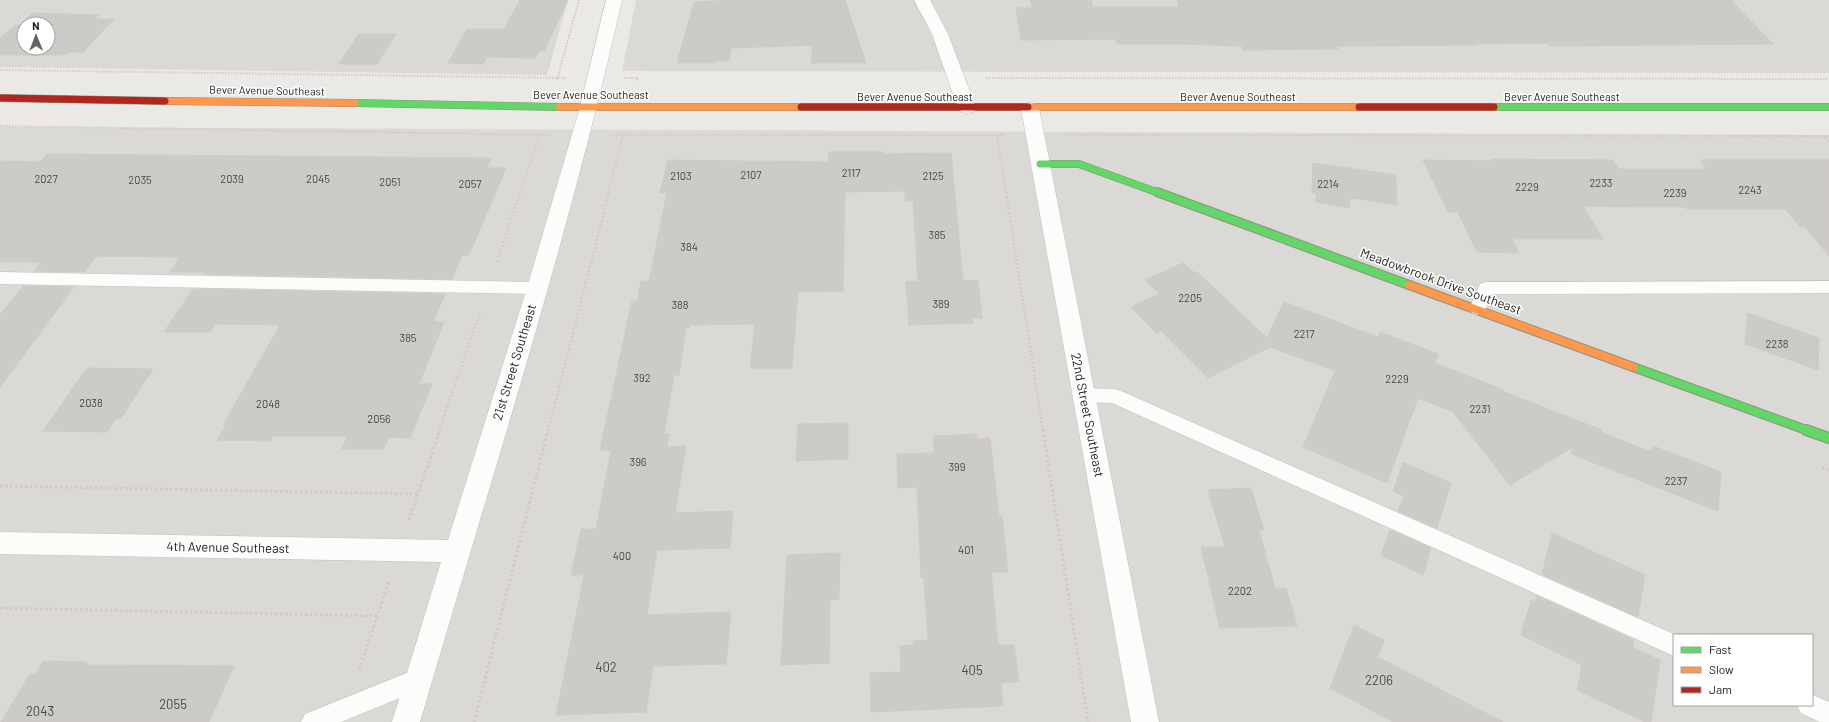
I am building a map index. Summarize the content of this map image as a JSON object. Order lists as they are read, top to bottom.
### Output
{
  "streets": {
    "street": [
      "Bever Avenue Southeast",
      "Meadowbrook Drive Southeast",
      "21st Street Southeast",
      "22nd Street Southeast",
      "4th Avenue Southeast"
    ]
  },
  "crossings": [
    ["Bever Avenue Southeast", "21st Street Southeast"],
    ["Bever Avenue Southeast", "22nd Street Southeast"],
    ["Meadowbrook Drive Southeast", "22nd Street Southeast"],
    ["21st Street Southeast", "4th Avenue Southeast"]
  ],
  "house_numbers": [
    "2117",
    "2107",
    "2103",
    "2125",
    "2027",
    "2039",
    "2045",
    "2035",
    "2051",
    "2233",
    "2057",
    "2214",
    "2229",
    "2243",
    "2239",
    "385",
    "384",
    "2205",
    "389",
    "388",
    "2217",
    "385",
    "2238",
    "392",
    "2229",
    "2038",
    "2048",
    "2231",
    "2056",
    "396",
    "399",
    "2237",
    "401",
    "400",
    "2202",
    "402",
    "405",
    "2206",
    "2055",
    "2043"
  ],
  "legend": ["Fast", "Slow", "Jam"],
  "north": "top"
}
